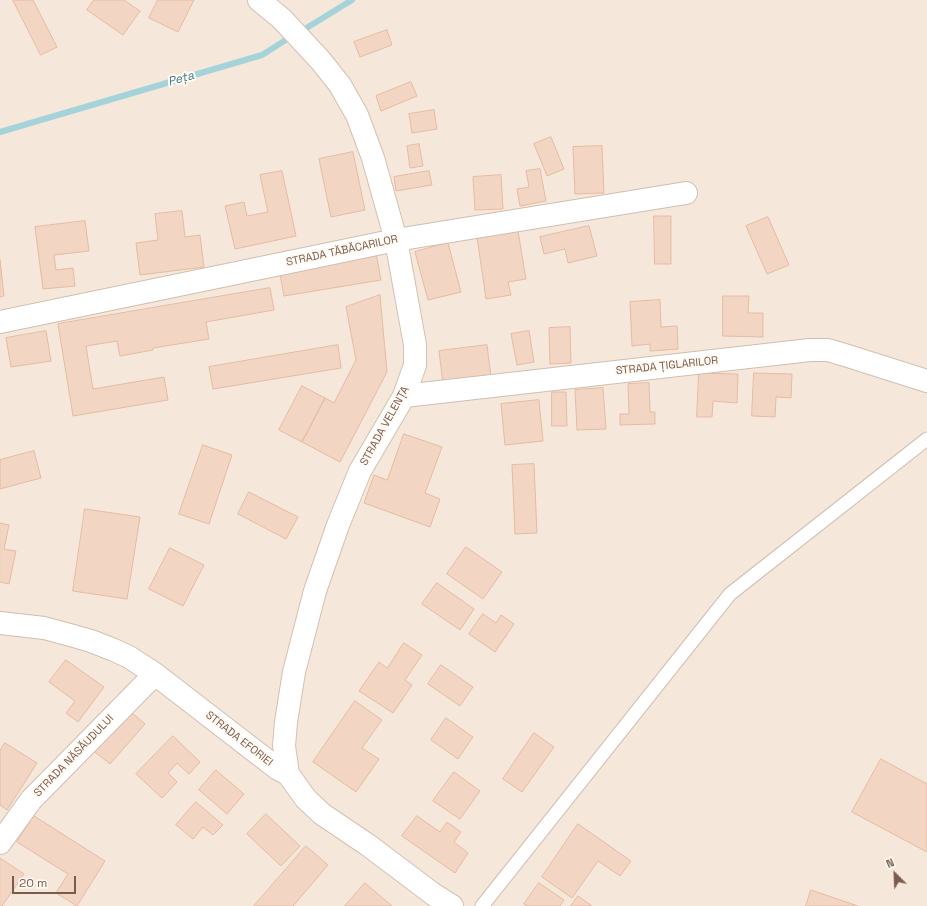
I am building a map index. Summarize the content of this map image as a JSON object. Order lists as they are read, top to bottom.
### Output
{
  "streets": {
    "street": [
      "STRADA TĂBĂCARILOR",
      "STRADA ȚIGLARILOR",
      "STRADA VELENȚA",
      "STRADA EFORIEI",
      "STRADA NĂSĂUDULUI"
    ]
  },
  "crossings": [
    ["STRADA TĂBĂCARILOR", "STRADA VELENȚA"],
    ["STRADA ȚIGLARILOR", "STRADA VELENȚA"],
    ["STRADA VELENȚA", "STRADA EFORIEI"],
    ["STRADA EFORIEI", "STRADA NĂSĂUDULUI"]
  ],
  "water": ["Peța"],
  "scale_bar": "20 m",
  "north": "top left"
}
